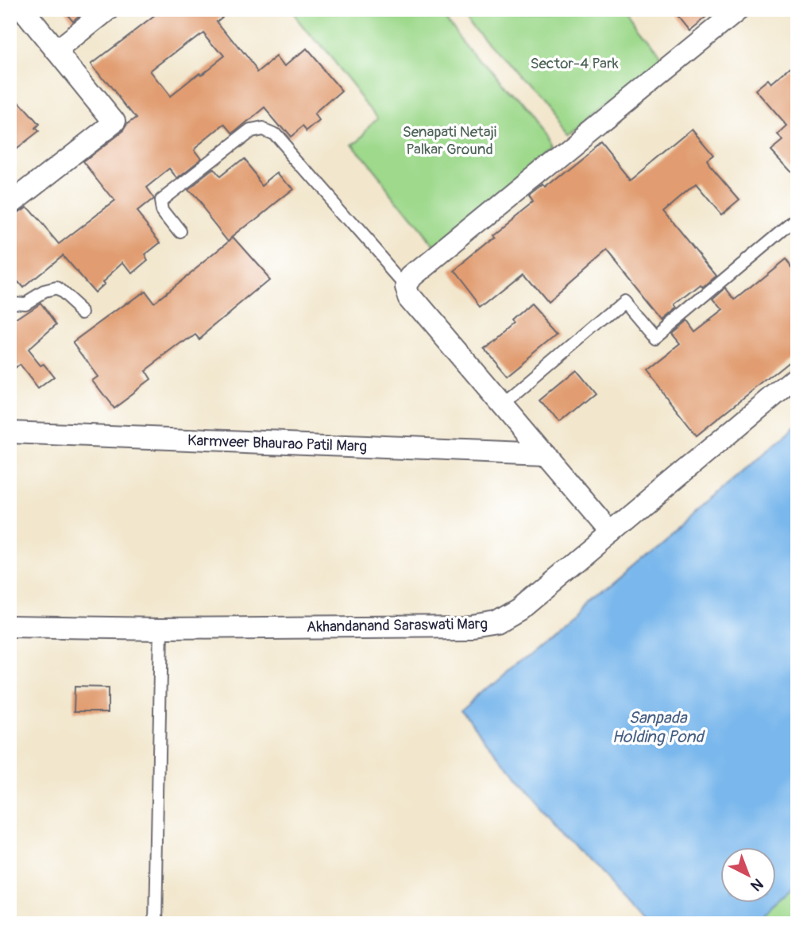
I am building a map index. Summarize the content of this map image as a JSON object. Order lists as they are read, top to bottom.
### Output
{
  "streets": {
    "street": ["Karmveer Bhaurao Patil Marg", "Akhandanand Saraswati Marg"]
  },
  "water": ["Sanpada Holding Pond"],
  "parks": ["Sector-4 Park", "Senapati Netaji Palkar Ground"],
  "north": "bottom right"
}
